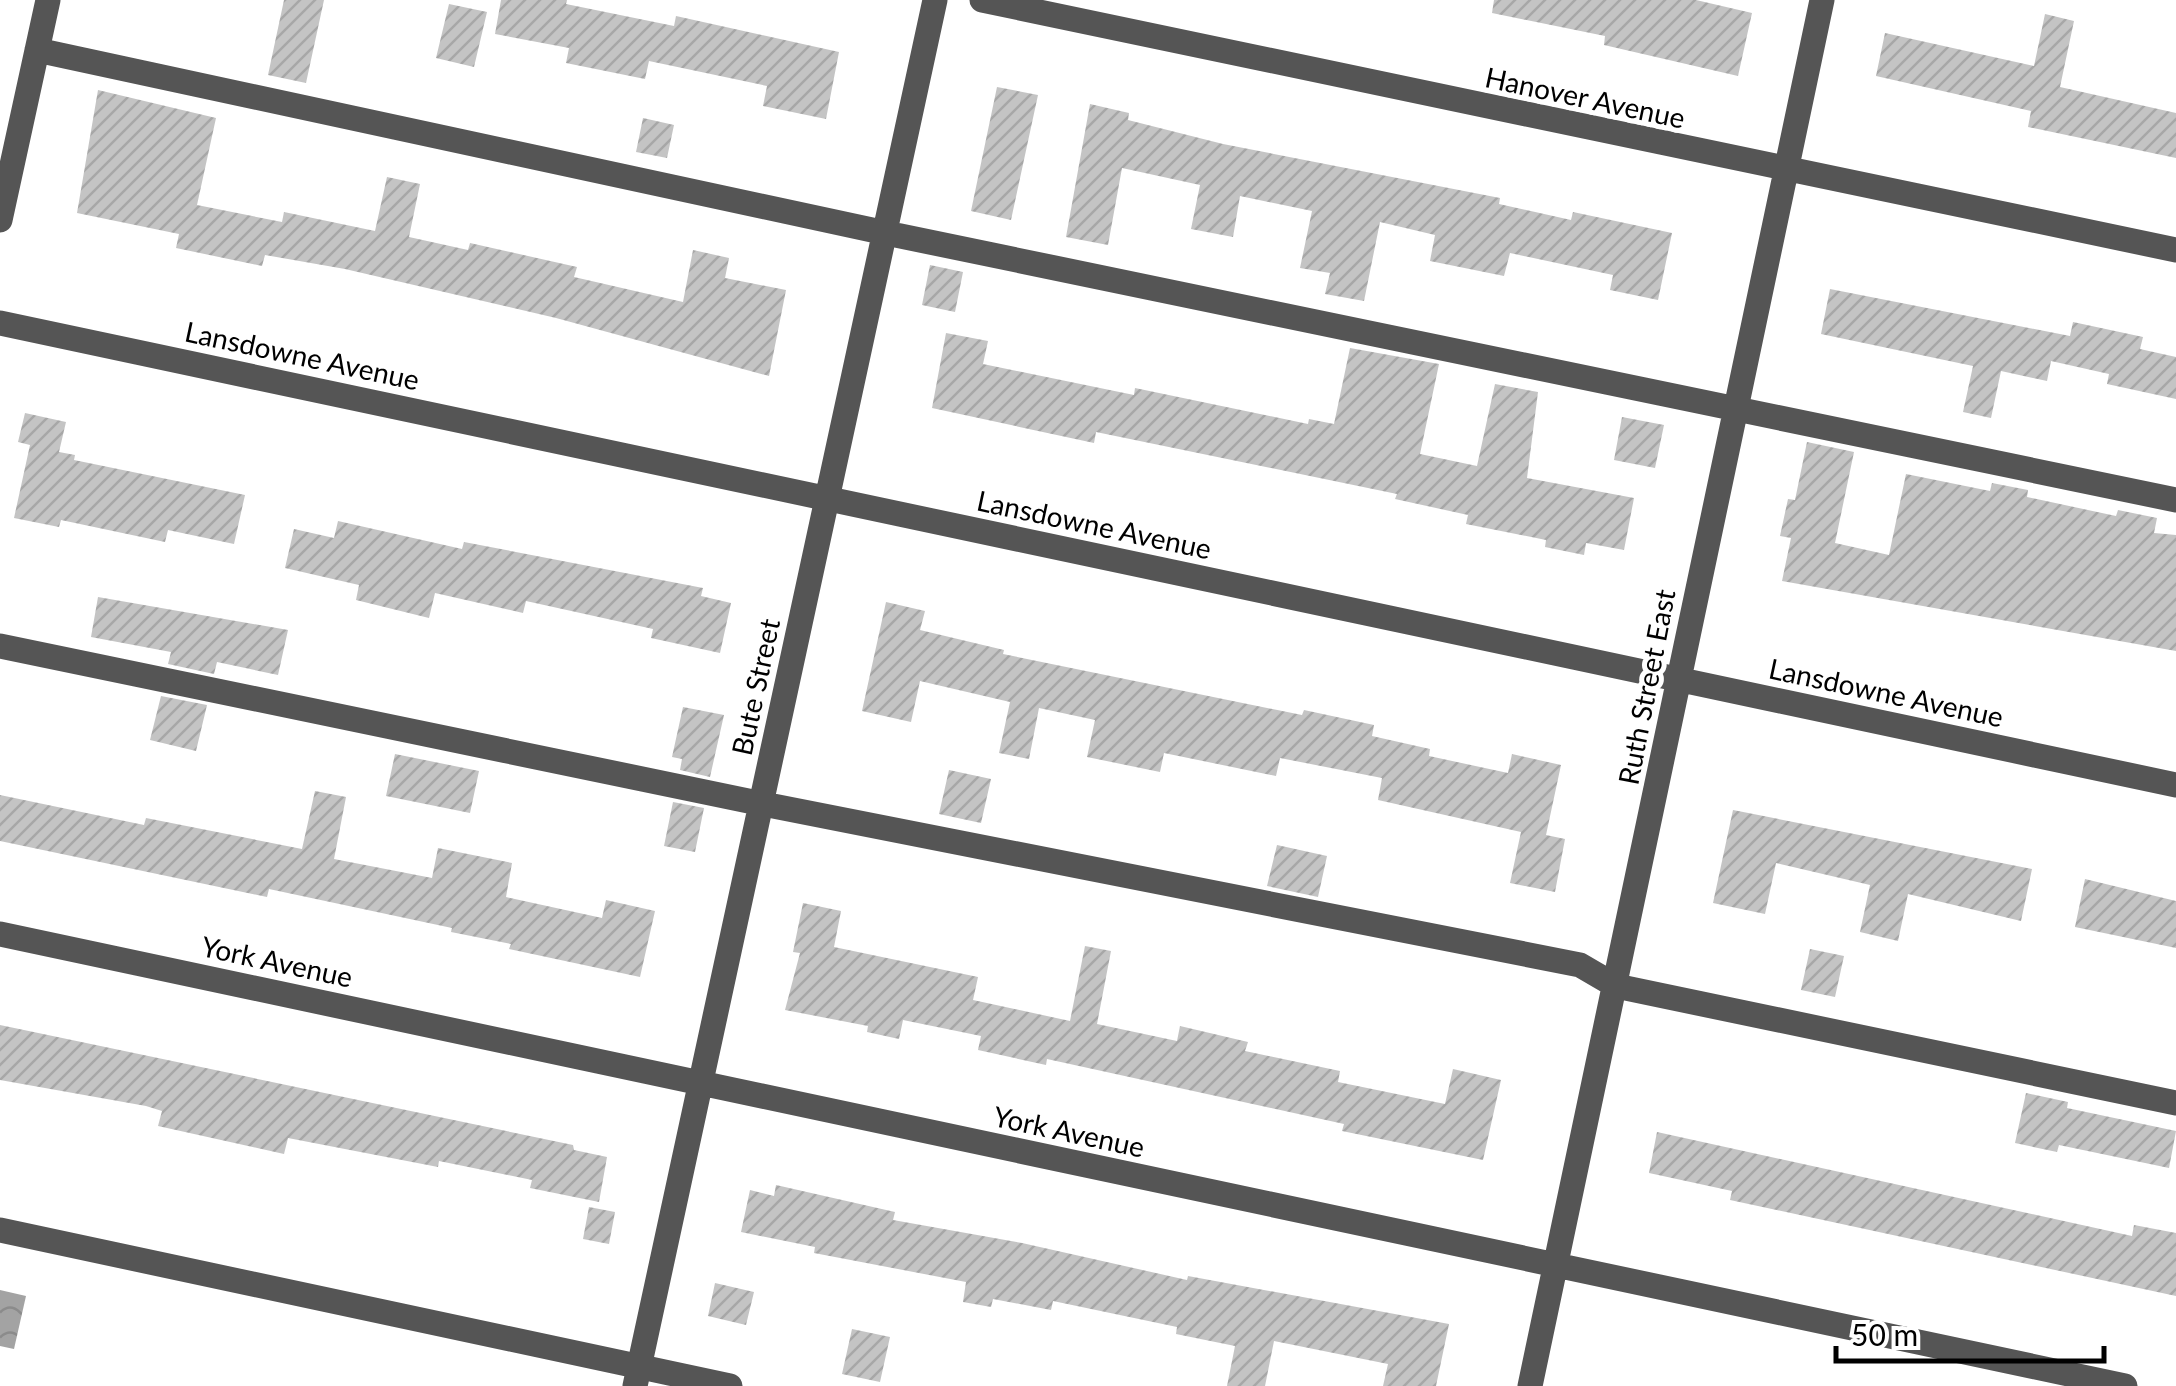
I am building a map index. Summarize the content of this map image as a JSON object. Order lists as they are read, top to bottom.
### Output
{
  "streets": {
    "street": [
      "Hanover Avenue",
      "Lansdowne Avenue",
      "Bute Street",
      "Ruth Street East",
      "York Avenue"
    ]
  },
  "crossings": [
    ["Hanover Avenue", "Ruth Street East"],
    ["Lansdowne Avenue", "Bute Street"],
    ["Lansdowne Avenue", "Ruth Street East"],
    ["Bute Street", "York Avenue"],
    ["Ruth Street East", "York Avenue"]
  ],
  "scale_bar": "50 m"
}
